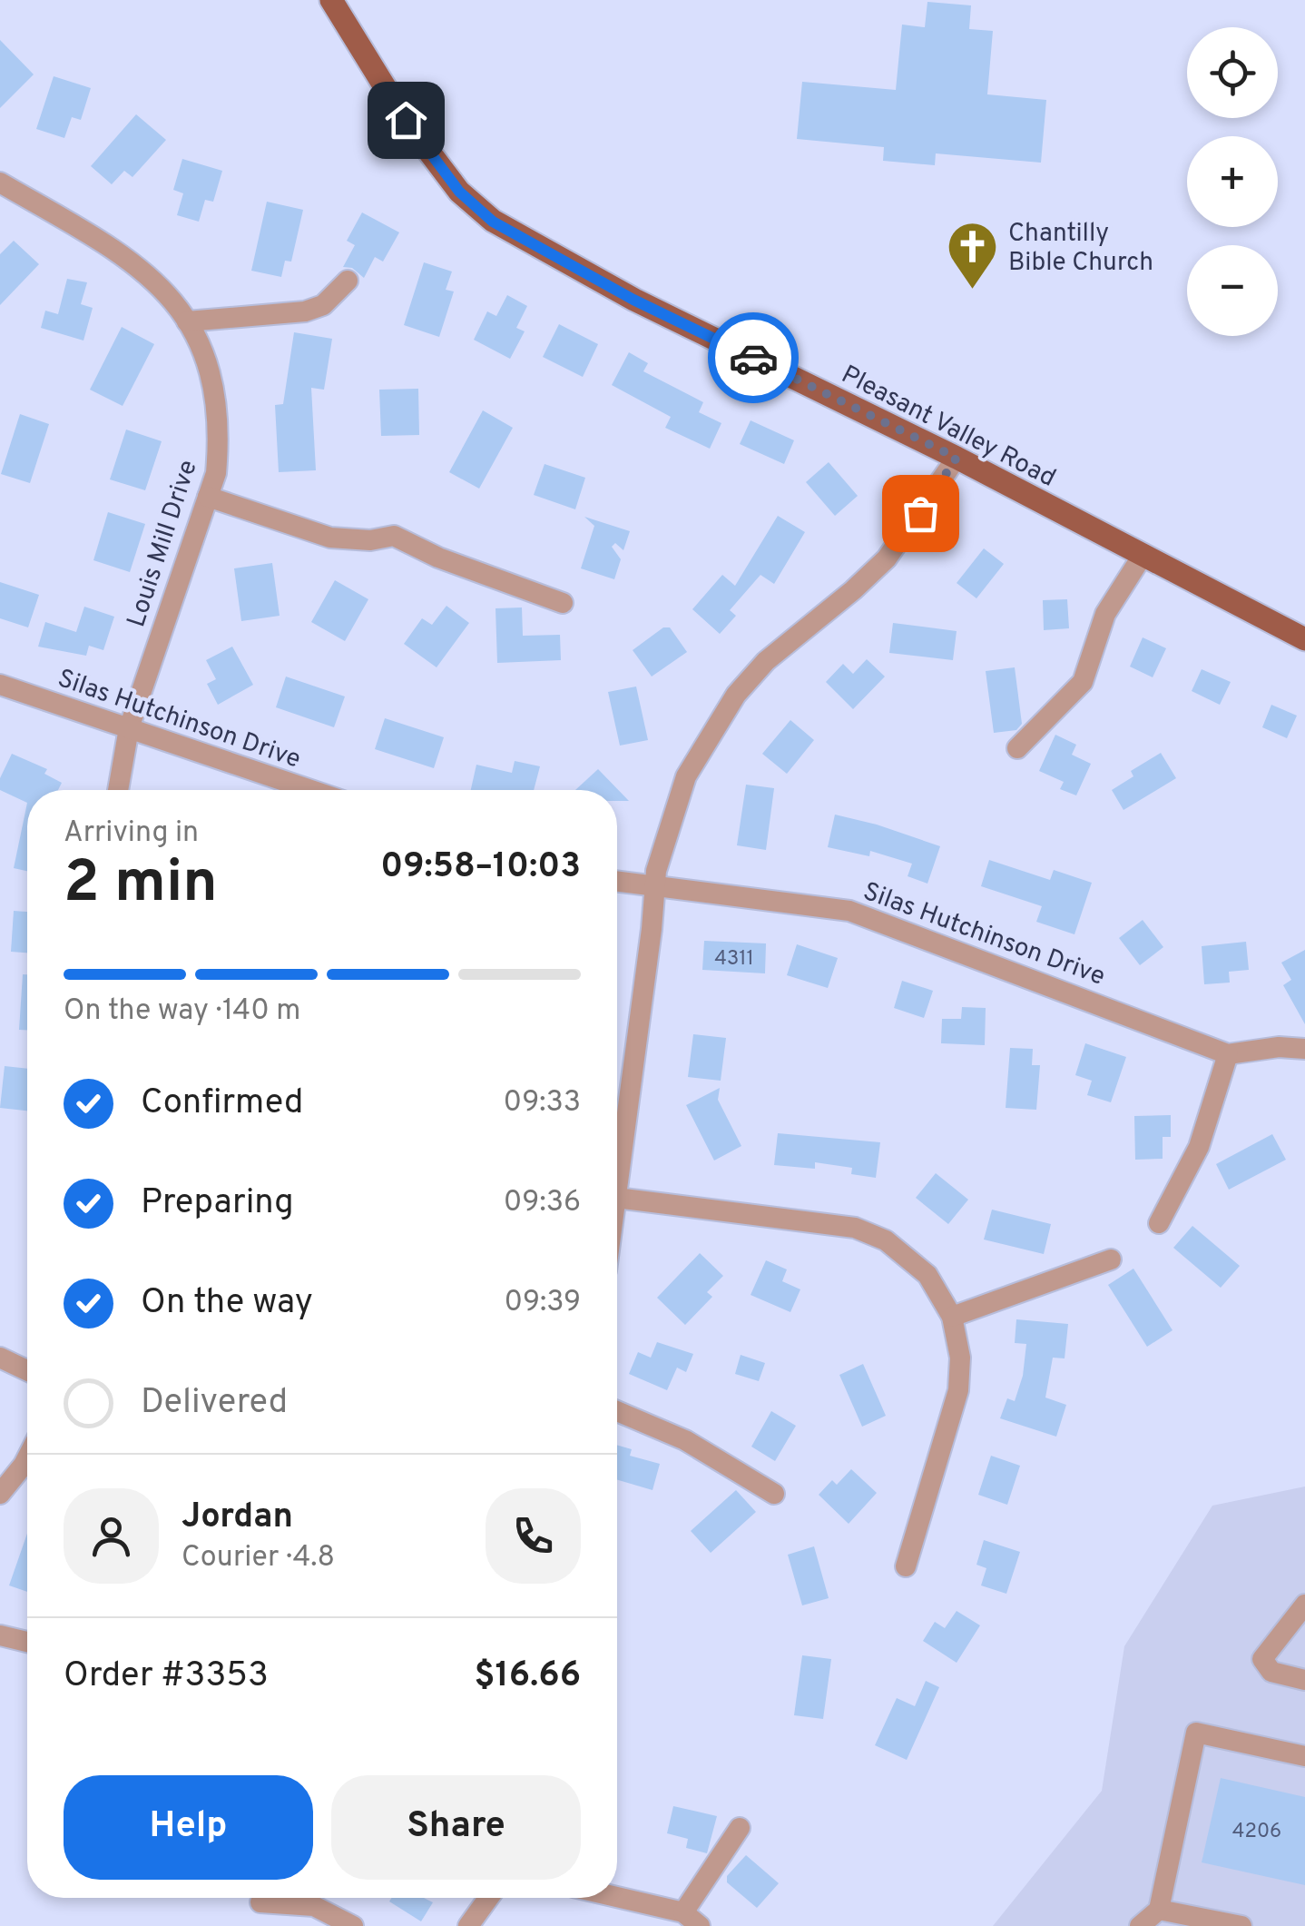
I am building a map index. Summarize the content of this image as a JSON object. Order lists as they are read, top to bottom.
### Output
{
  "streets": {
    "main road": ["Pleasant Valley Road"],
    "street": ["Louis Mill Drive", "Silas Hutchinson Drive"]
  },
  "crossings": [
    ["Louis Mill Drive", "Silas Hutchinson Drive"]
  ],
  "places": {
    "church": ["Chantilly Bible Church"]
  },
  "house_numbers": ["4311", "4206"],
  "page": {
    "map_buttons": ["+", "−"],
    "heading": ["2 min", "Arriving in", "09:58–10:03"],
    "panel": [
      "Jordan",
      "Courier · 4.8",
      "Order #3353",
      "$16.66"
    ],
    "bar": "On the way · 140 m",
    "list": [
      ["Confirmed", "09:33"],
      ["Preparing", "09:36"],
      ["On the way", "09:39"],
      "Delivered"
    ],
    "buttons": ["Help", "Share"]
  }
}
